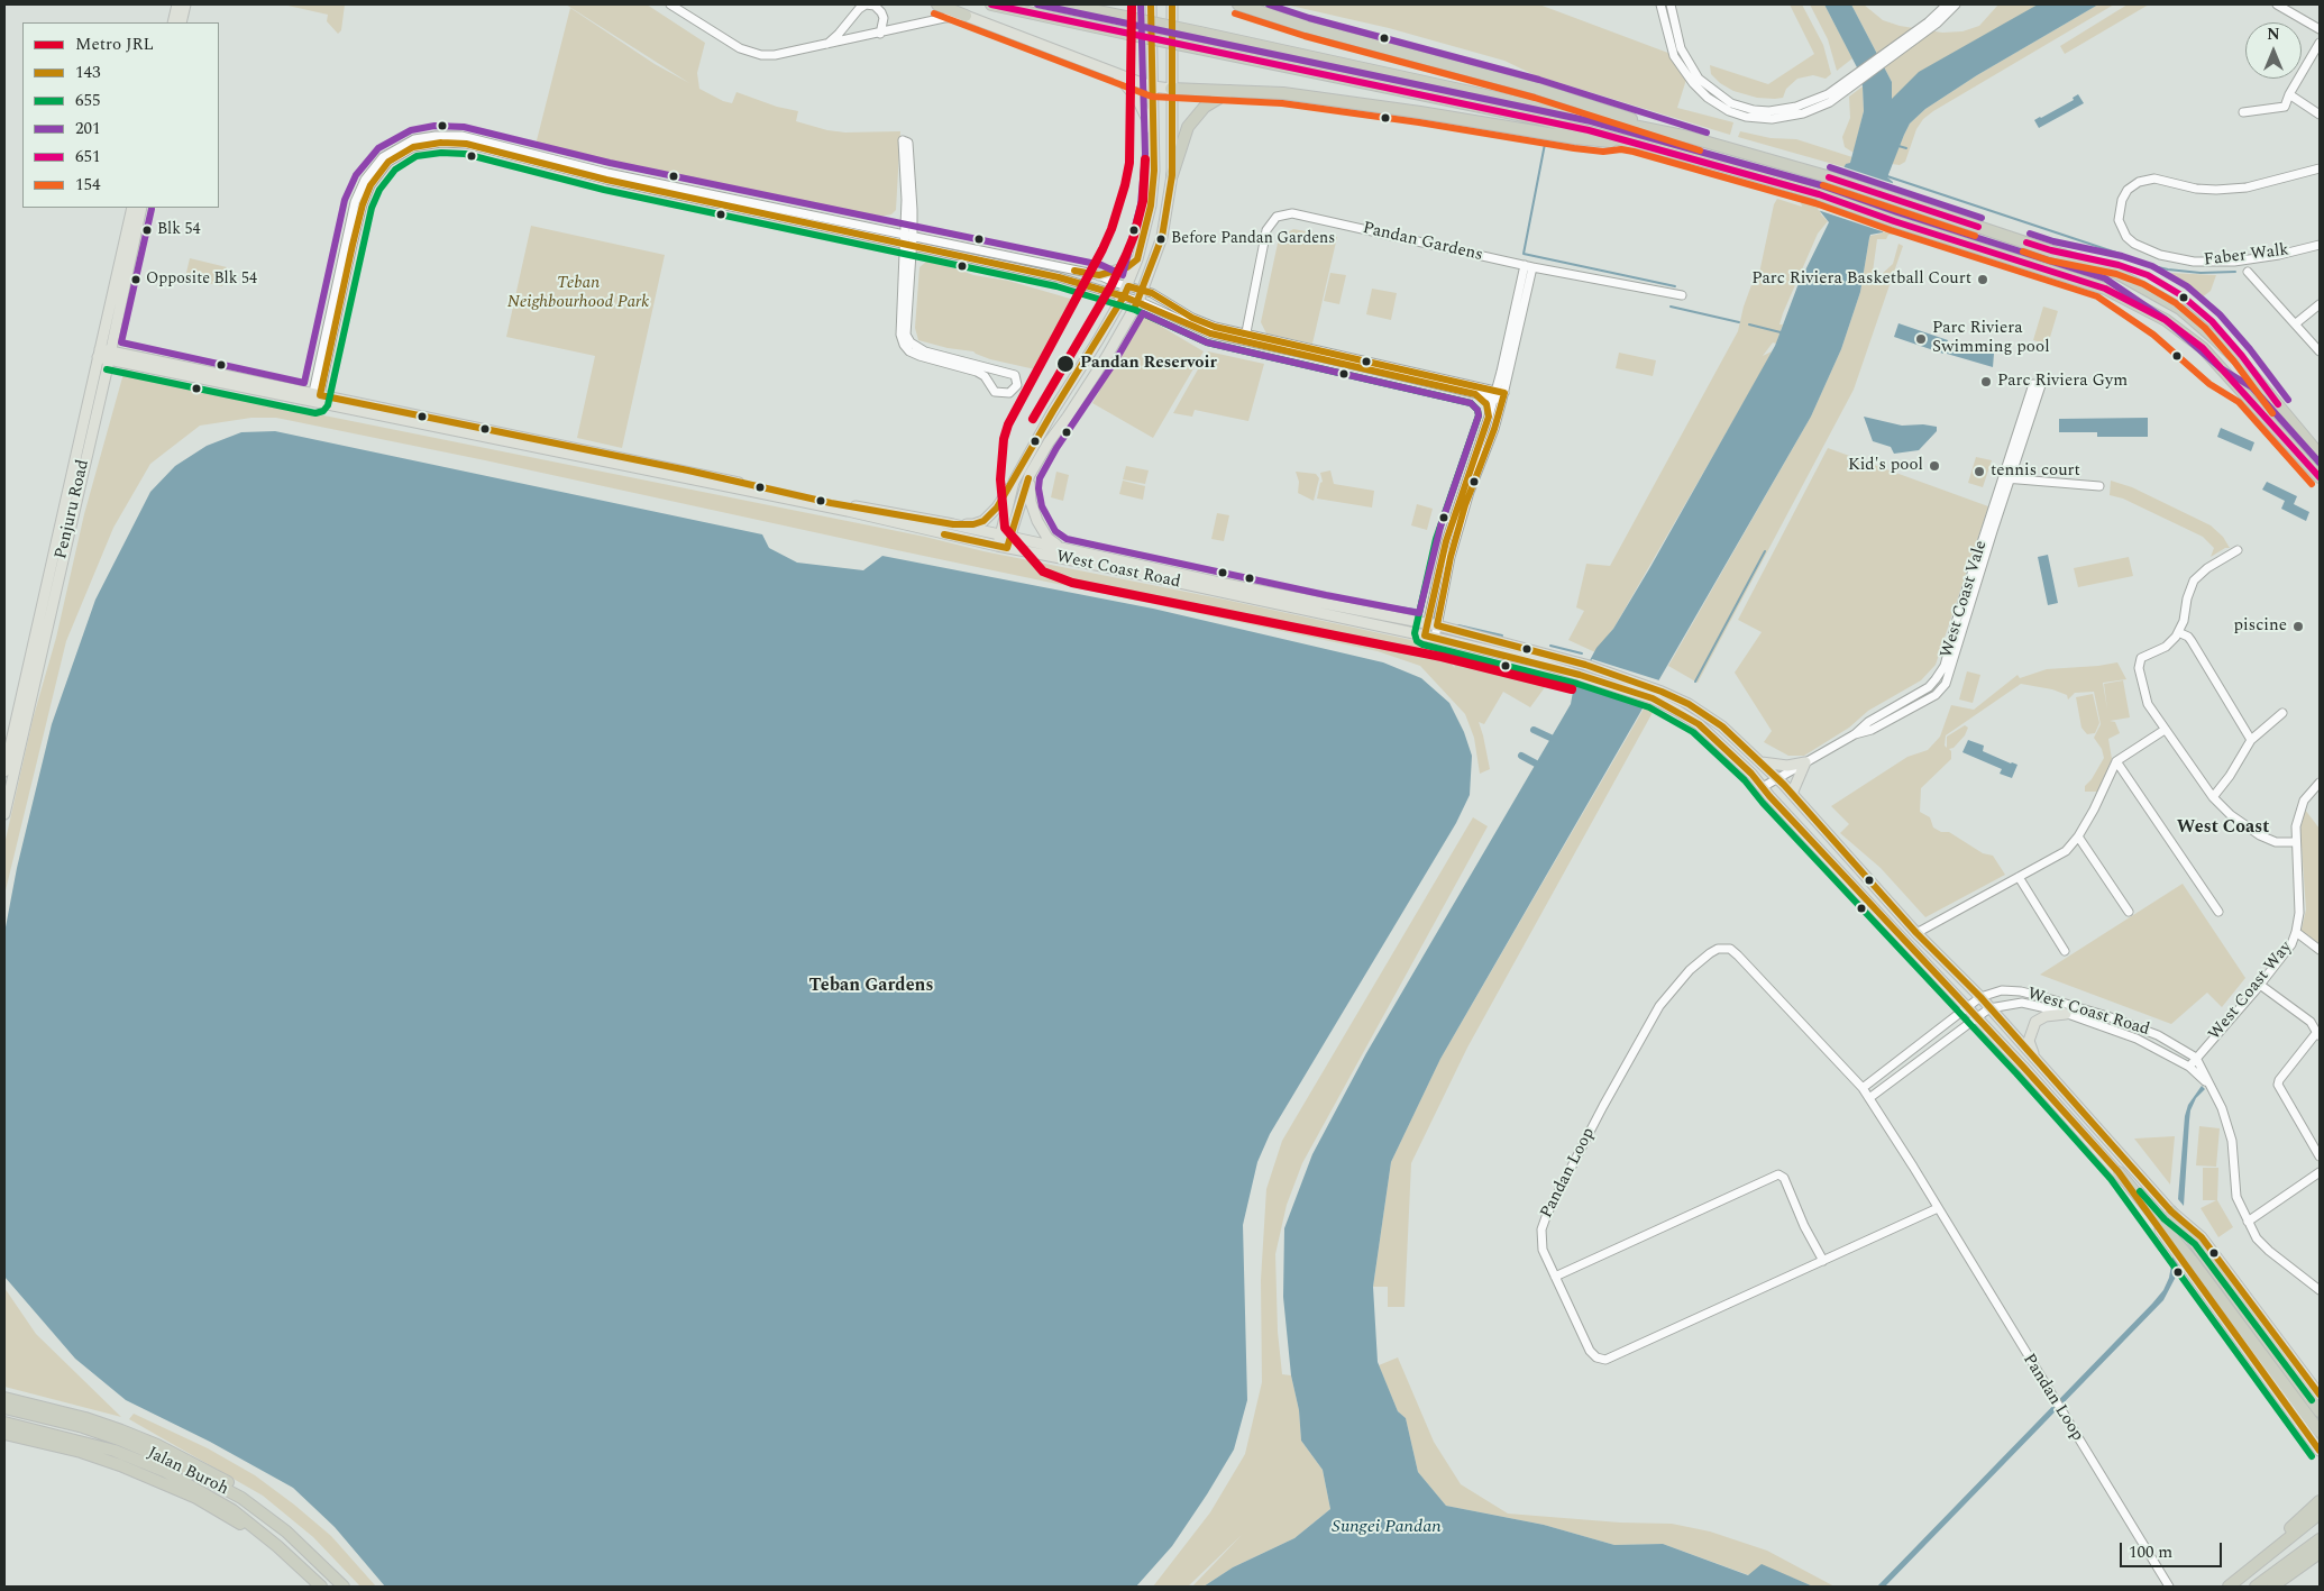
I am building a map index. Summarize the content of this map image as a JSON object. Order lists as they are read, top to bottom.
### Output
{
  "streets": {
    "highway": ["Jalan Buroh"],
    "main road": ["Penjuru Road", "West Coast Road"],
    "street": [
      "Pandan Gardens",
      "Faber Walk",
      "West Coast Vale",
      "West Coast Way",
      "Pandan Loop"
    ]
  },
  "crossings": [
    ["Penjuru Road", "West Coast Road"],
    ["West Coast Road", "West Coast Vale"],
    ["West Coast Road", "West Coast Way"]
  ],
  "districts": ["West Coast", "Teban Gardens"],
  "water": ["Sungei Pandan"],
  "parks": ["Teban Neighbourhood Park"],
  "places": [
    "Blk 54",
    "Before Pandan Gardens",
    "Opposite Blk 54",
    "Parc Riviera Basketball Court",
    "Parc Riviera Swimming pool",
    "Pandan Reservoir",
    "Parc Riviera Gym",
    "Kid's pool",
    "tennis court",
    "piscine"
  ],
  "lines": [
    "metro line JRL",
    "transit line 143",
    "transit line 201",
    "transit line 651",
    "transit line 154",
    "transit line 655"
  ],
  "legend": [
    "Metro JRL",
    "143",
    "655",
    "201",
    "651",
    "154"
  ],
  "scale_bar": "100 m",
  "north": "top"
}
